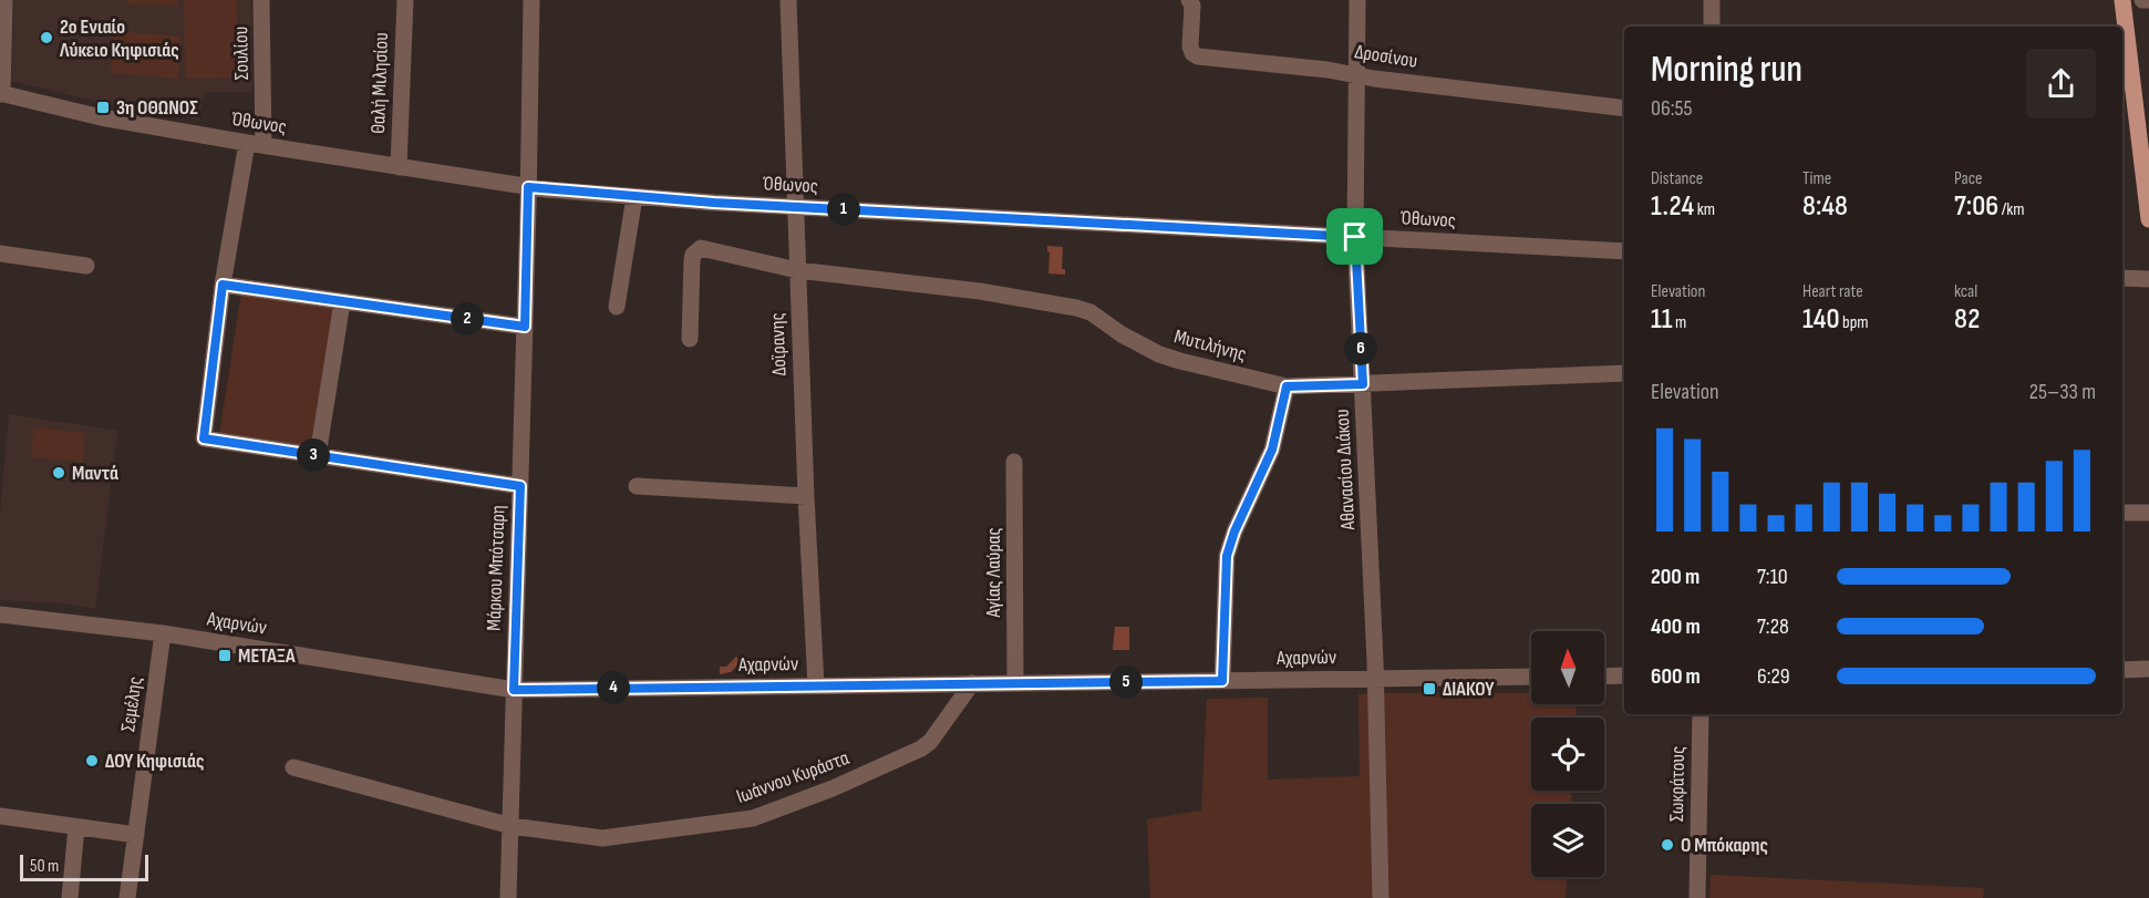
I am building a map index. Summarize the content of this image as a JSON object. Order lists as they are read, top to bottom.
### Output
{
  "streets": {
    "street": [
      "Σουλίου",
      "Δροσίνου",
      "Θαλή Μιλησίου",
      "Όθωνος",
      "Δοϊρανης",
      "Μυτιλήνης",
      "Αθανασίου Διάκου",
      "Μάρκου Μπότσαρη",
      "Αγίας Λαύρας",
      "Αχαρνών",
      "Σεμέλης",
      "Ιωάννου Κυράστα",
      "Σωκράτους"
    ]
  },
  "crossings": [
    ["Σουλίου", "Όθωνος"],
    ["Δροσίνου", "Αθανασίου Διάκου"],
    ["Θαλή Μιλησίου", "Όθωνος"],
    ["Όθωνος", "Δοϊρανης"],
    ["Όθωνος", "Αθανασίου Διάκου"],
    ["Όθωνος", "Μάρκου Μπότσαρη"],
    ["Δοϊρανης", "Μυτιλήνης"],
    ["Δοϊρανης", "Αχαρνών"],
    ["Μυτιλήνης", "Αθανασίου Διάκου"],
    ["Αθανασίου Διάκου", "Αχαρνών"],
    ["Μάρκου Μπότσαρη", "Αχαρνών"],
    ["Μάρκου Μπότσαρη", "Ιωάννου Κυράστα"],
    ["Αγίας Λαύρας", "Αχαρνών"],
    ["Αχαρνών", "Σεμέλης"],
    ["Αχαρνών", "Ιωάννου Κυράστα"]
  ],
  "places": {
    "other": [
      "2ο Ενιαίο Λύκειο Κηφισιάς",
      "Μαντά",
      "ΔΟΥ Κηφισιάς",
      "Ο Μπόκαρης"
    ],
    "transit": ["3η ΟΘΩΝΟΣ", "ΜΕΤΑΞΑ", "ΔΙΑΚΟΥ"]
  },
  "scale_bar": "50 m",
  "north": "top",
  "page": {
    "heading": ["Morning run", "06:55"],
    "stats": [
      ["Distance", "1.24 km"],
      ["Time", "8:48"],
      ["Pace", "7:06 /km"],
      ["Elevation", "11 m"],
      ["Heart rate", "140 bpm"],
      ["kcal", "82"]
    ],
    "pins": [
      "1",
      "2",
      "6",
      "3",
      "5",
      "4"
    ],
    "chart": ["Elevation", "25–33 m"],
    "list": [
      {
        "name": "200 m",
        "note": "7:10"
      },
      {
        "name": "400 m",
        "note": "7:28"
      },
      {
        "name": "600 m",
        "note": "6:29"
      }
    ],
    "scale": "50 m"
  }
}
